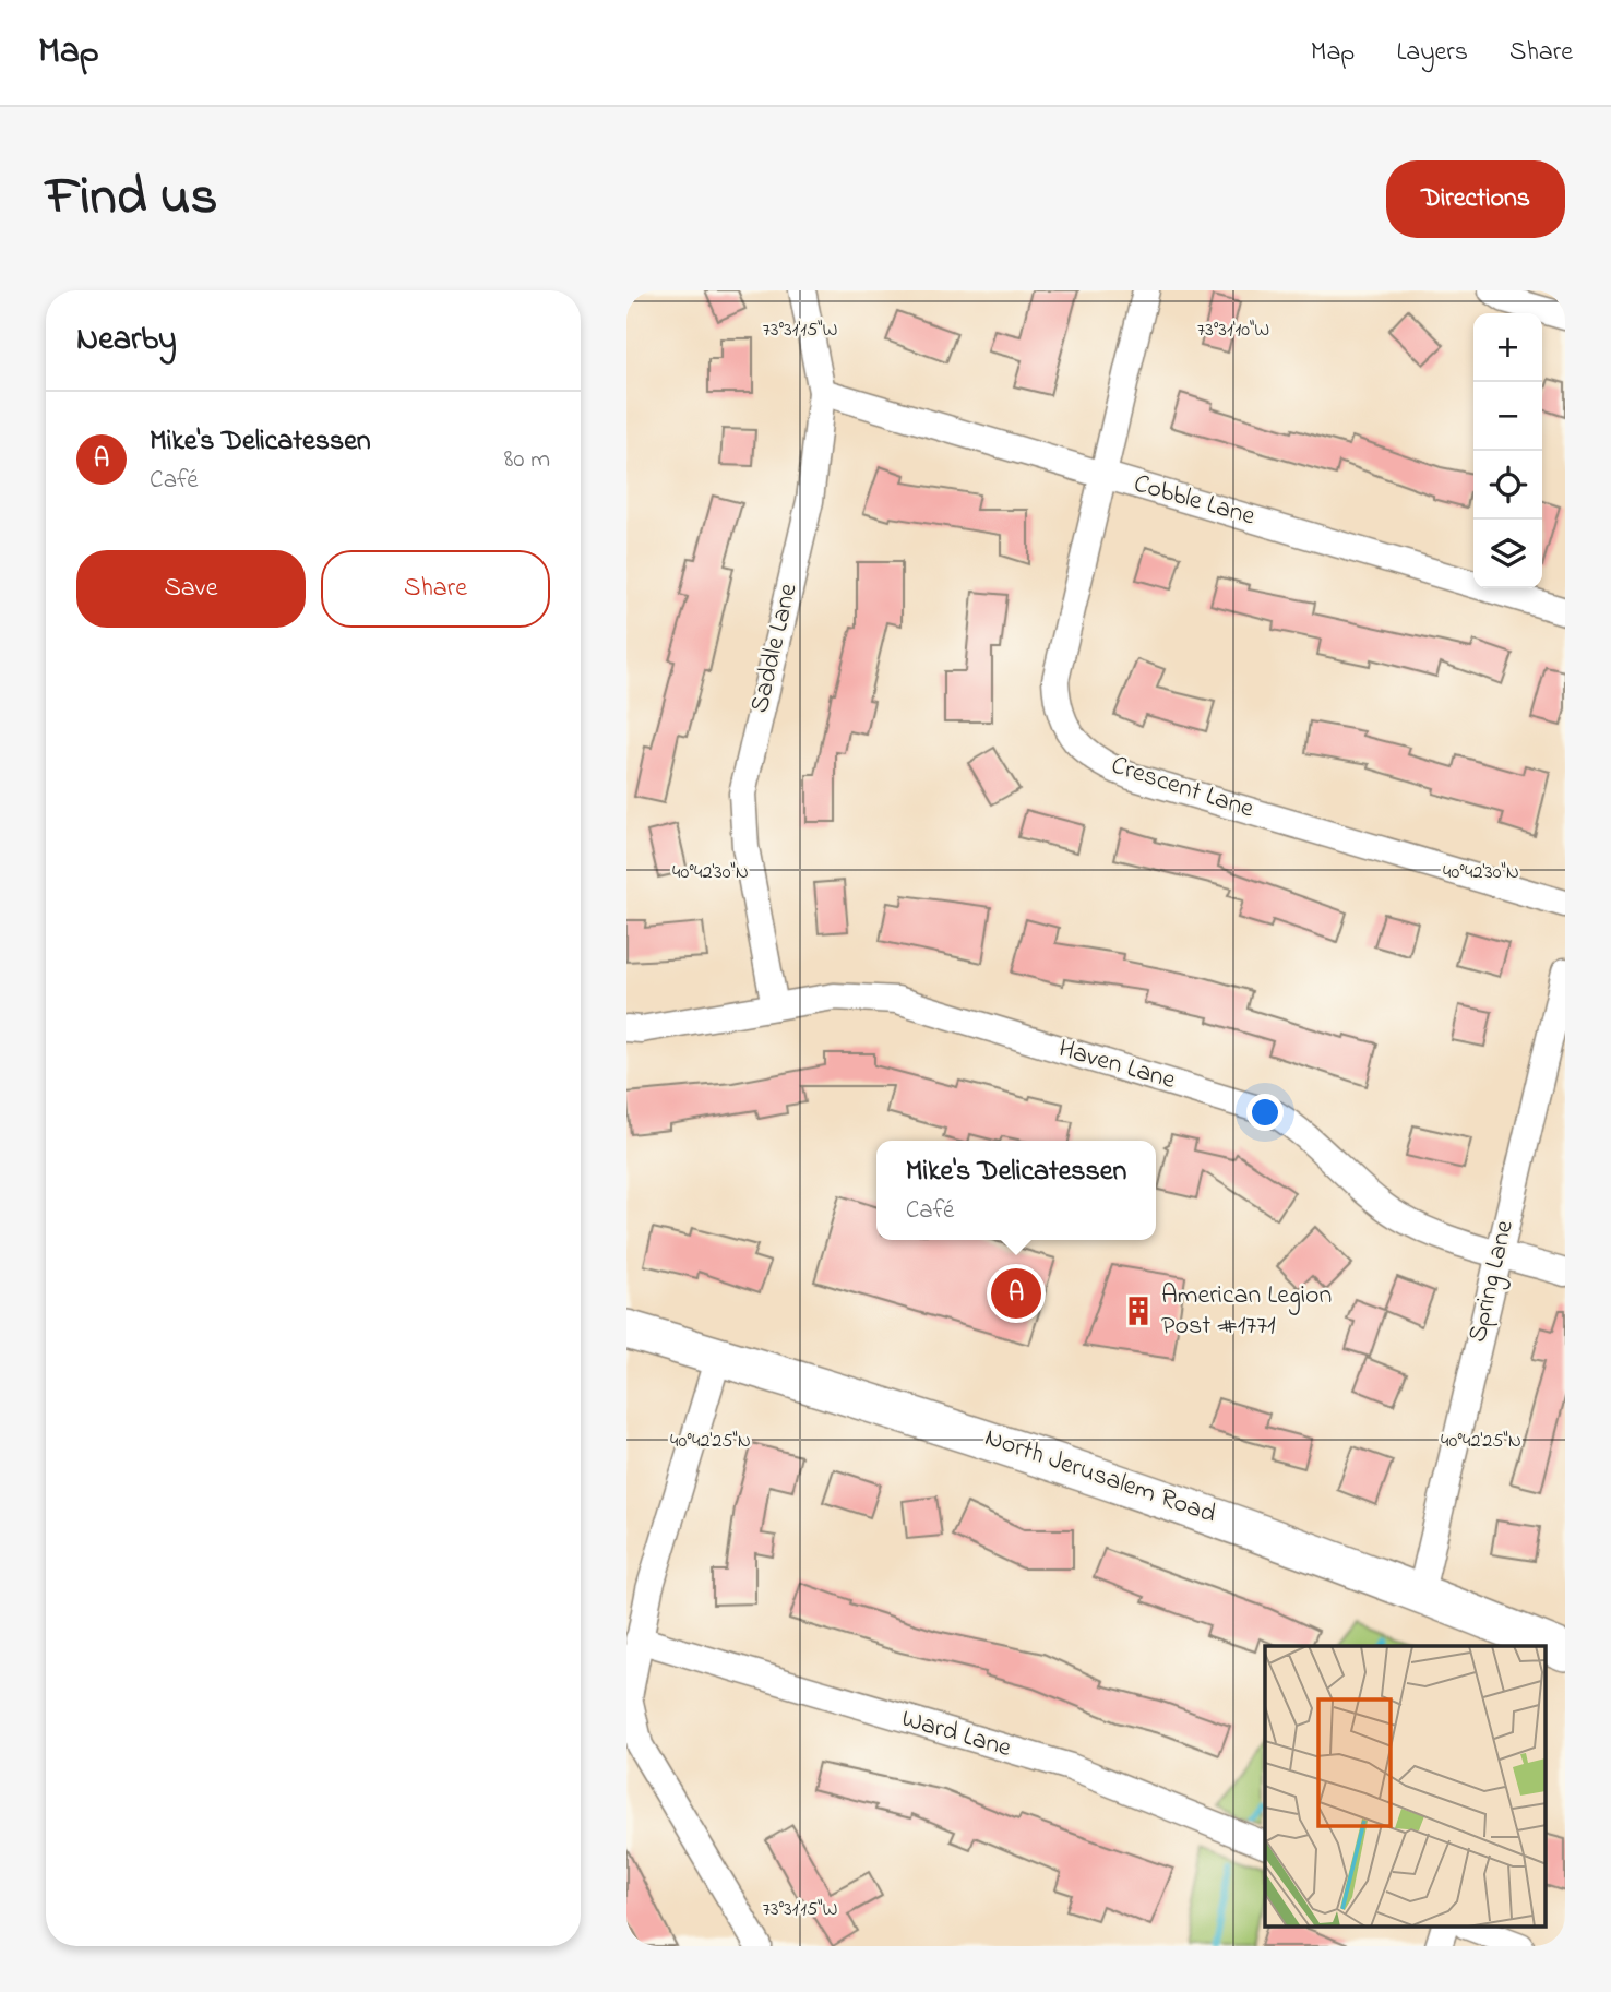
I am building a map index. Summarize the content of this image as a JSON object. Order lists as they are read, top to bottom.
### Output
{
  "streets": {
    "main road": ["North Jerusalem Road"],
    "street": [
      "Cobble Lane",
      "Saddle Lane",
      "Crescent Lane",
      "Haven Lane",
      "Spring Lane",
      "Ward Lane"
    ]
  },
  "crossings": [
    ["Cobble Lane", "Saddle Lane"],
    ["Cobble Lane", "Crescent Lane"],
    ["Saddle Lane", "Haven Lane"],
    ["Haven Lane", "Spring Lane"],
    ["Spring Lane", "North Jerusalem Road"]
  ],
  "places": {
    "building": ["American Legion Post #1771"]
  },
  "page": {
    "header": "Map",
    "nav": ["Map", "Layers", "Share"],
    "title": "Find us",
    "buttons": [
      "Directions",
      ["Save", "Share"]
    ],
    "heading": "Nearby",
    "map_buttons": ["+", "−"],
    "list": [
      {
        "mark": "A",
        "name": "Mike's Delicatessen",
        "note": "Café",
        "value": "80 m"
      }
    ],
    "popup": ["Mike's Delicatessen", "Café"],
    "pins": "A"
  },
  "coordinates": [
    "73°31'15\"W",
    "73°31'10\"W",
    "40°42'30\"N",
    "40°42'25\"N"
  ]
}
